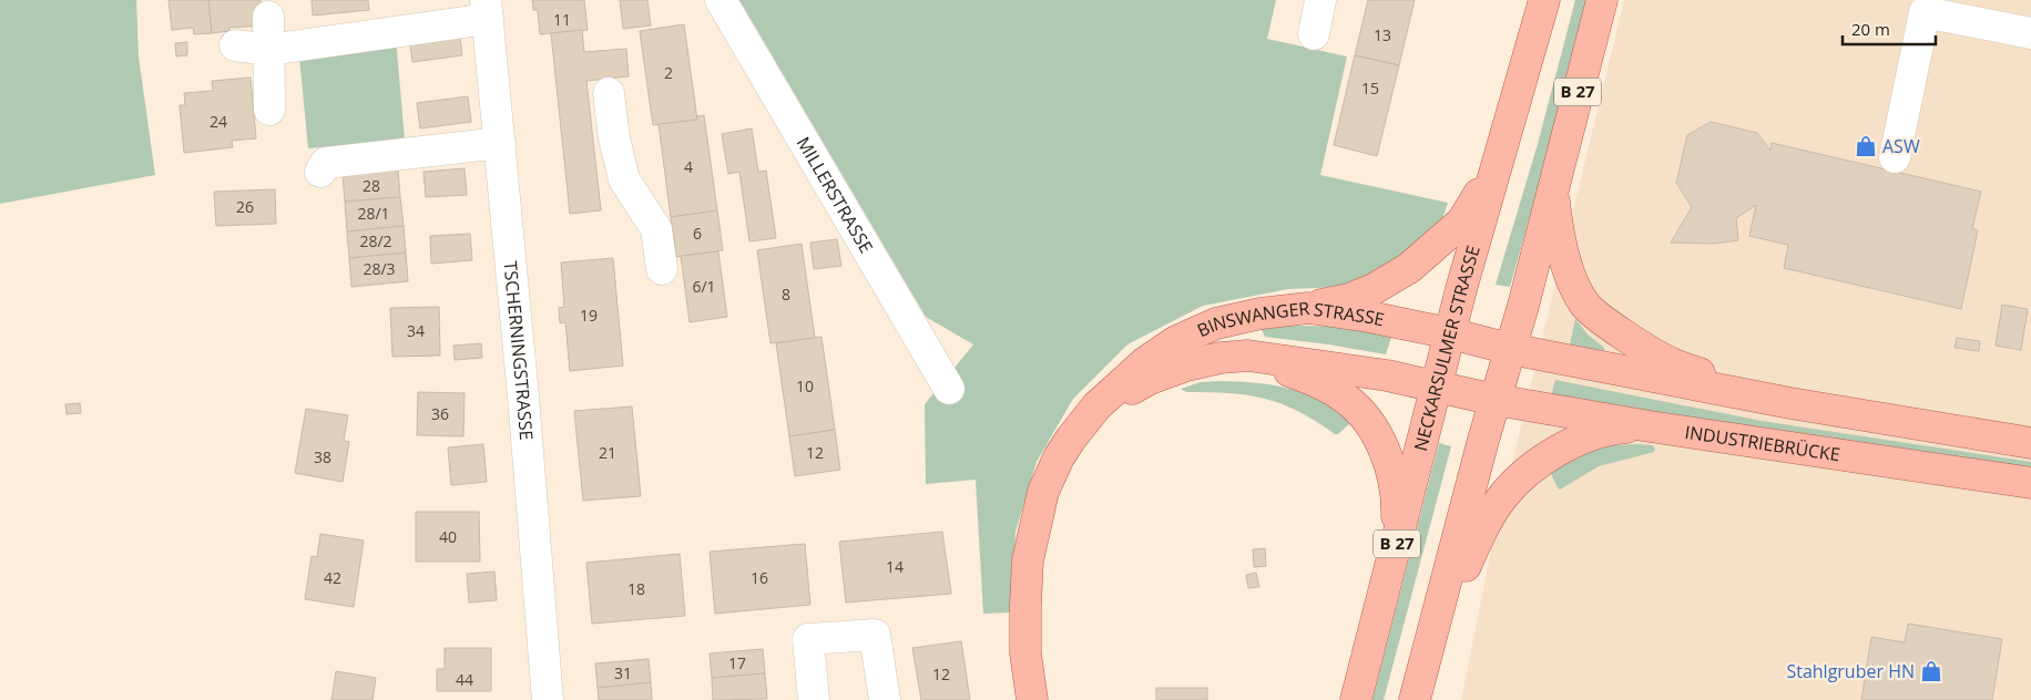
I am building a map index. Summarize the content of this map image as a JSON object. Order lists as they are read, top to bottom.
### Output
{
  "streets": {
    "main road": [
      "B 27",
      "BINSWANGER STRASSE",
      "NECKARSULMER STRASSE",
      "INDUSTRIEBRÜCKE"
    ],
    "street": ["MILLERSTRASSE", "TSCHERNINGSTRASSE"]
  },
  "crossings": [
    ["B 27", "BINSWANGER STRASSE"],
    ["B 27", "INDUSTRIEBRÜCKE"],
    ["BINSWANGER STRASSE", "NECKARSULMER STRASSE"],
    ["BINSWANGER STRASSE", "INDUSTRIEBRÜCKE"]
  ],
  "places": {
    "shop": ["ASW", "Stahlgruber HN"]
  },
  "house_numbers": [
    "11",
    "13",
    "2",
    "15",
    "24",
    "4",
    "28",
    "26",
    "28/1",
    "6",
    "28/2",
    "28/3",
    "6/1",
    "8",
    "19",
    "34",
    "10",
    "36",
    "21",
    "12",
    "38",
    "40",
    "14",
    "42",
    "16",
    "18",
    "17",
    "31",
    "12",
    "44"
  ],
  "scale_bar": "20 m"
}
